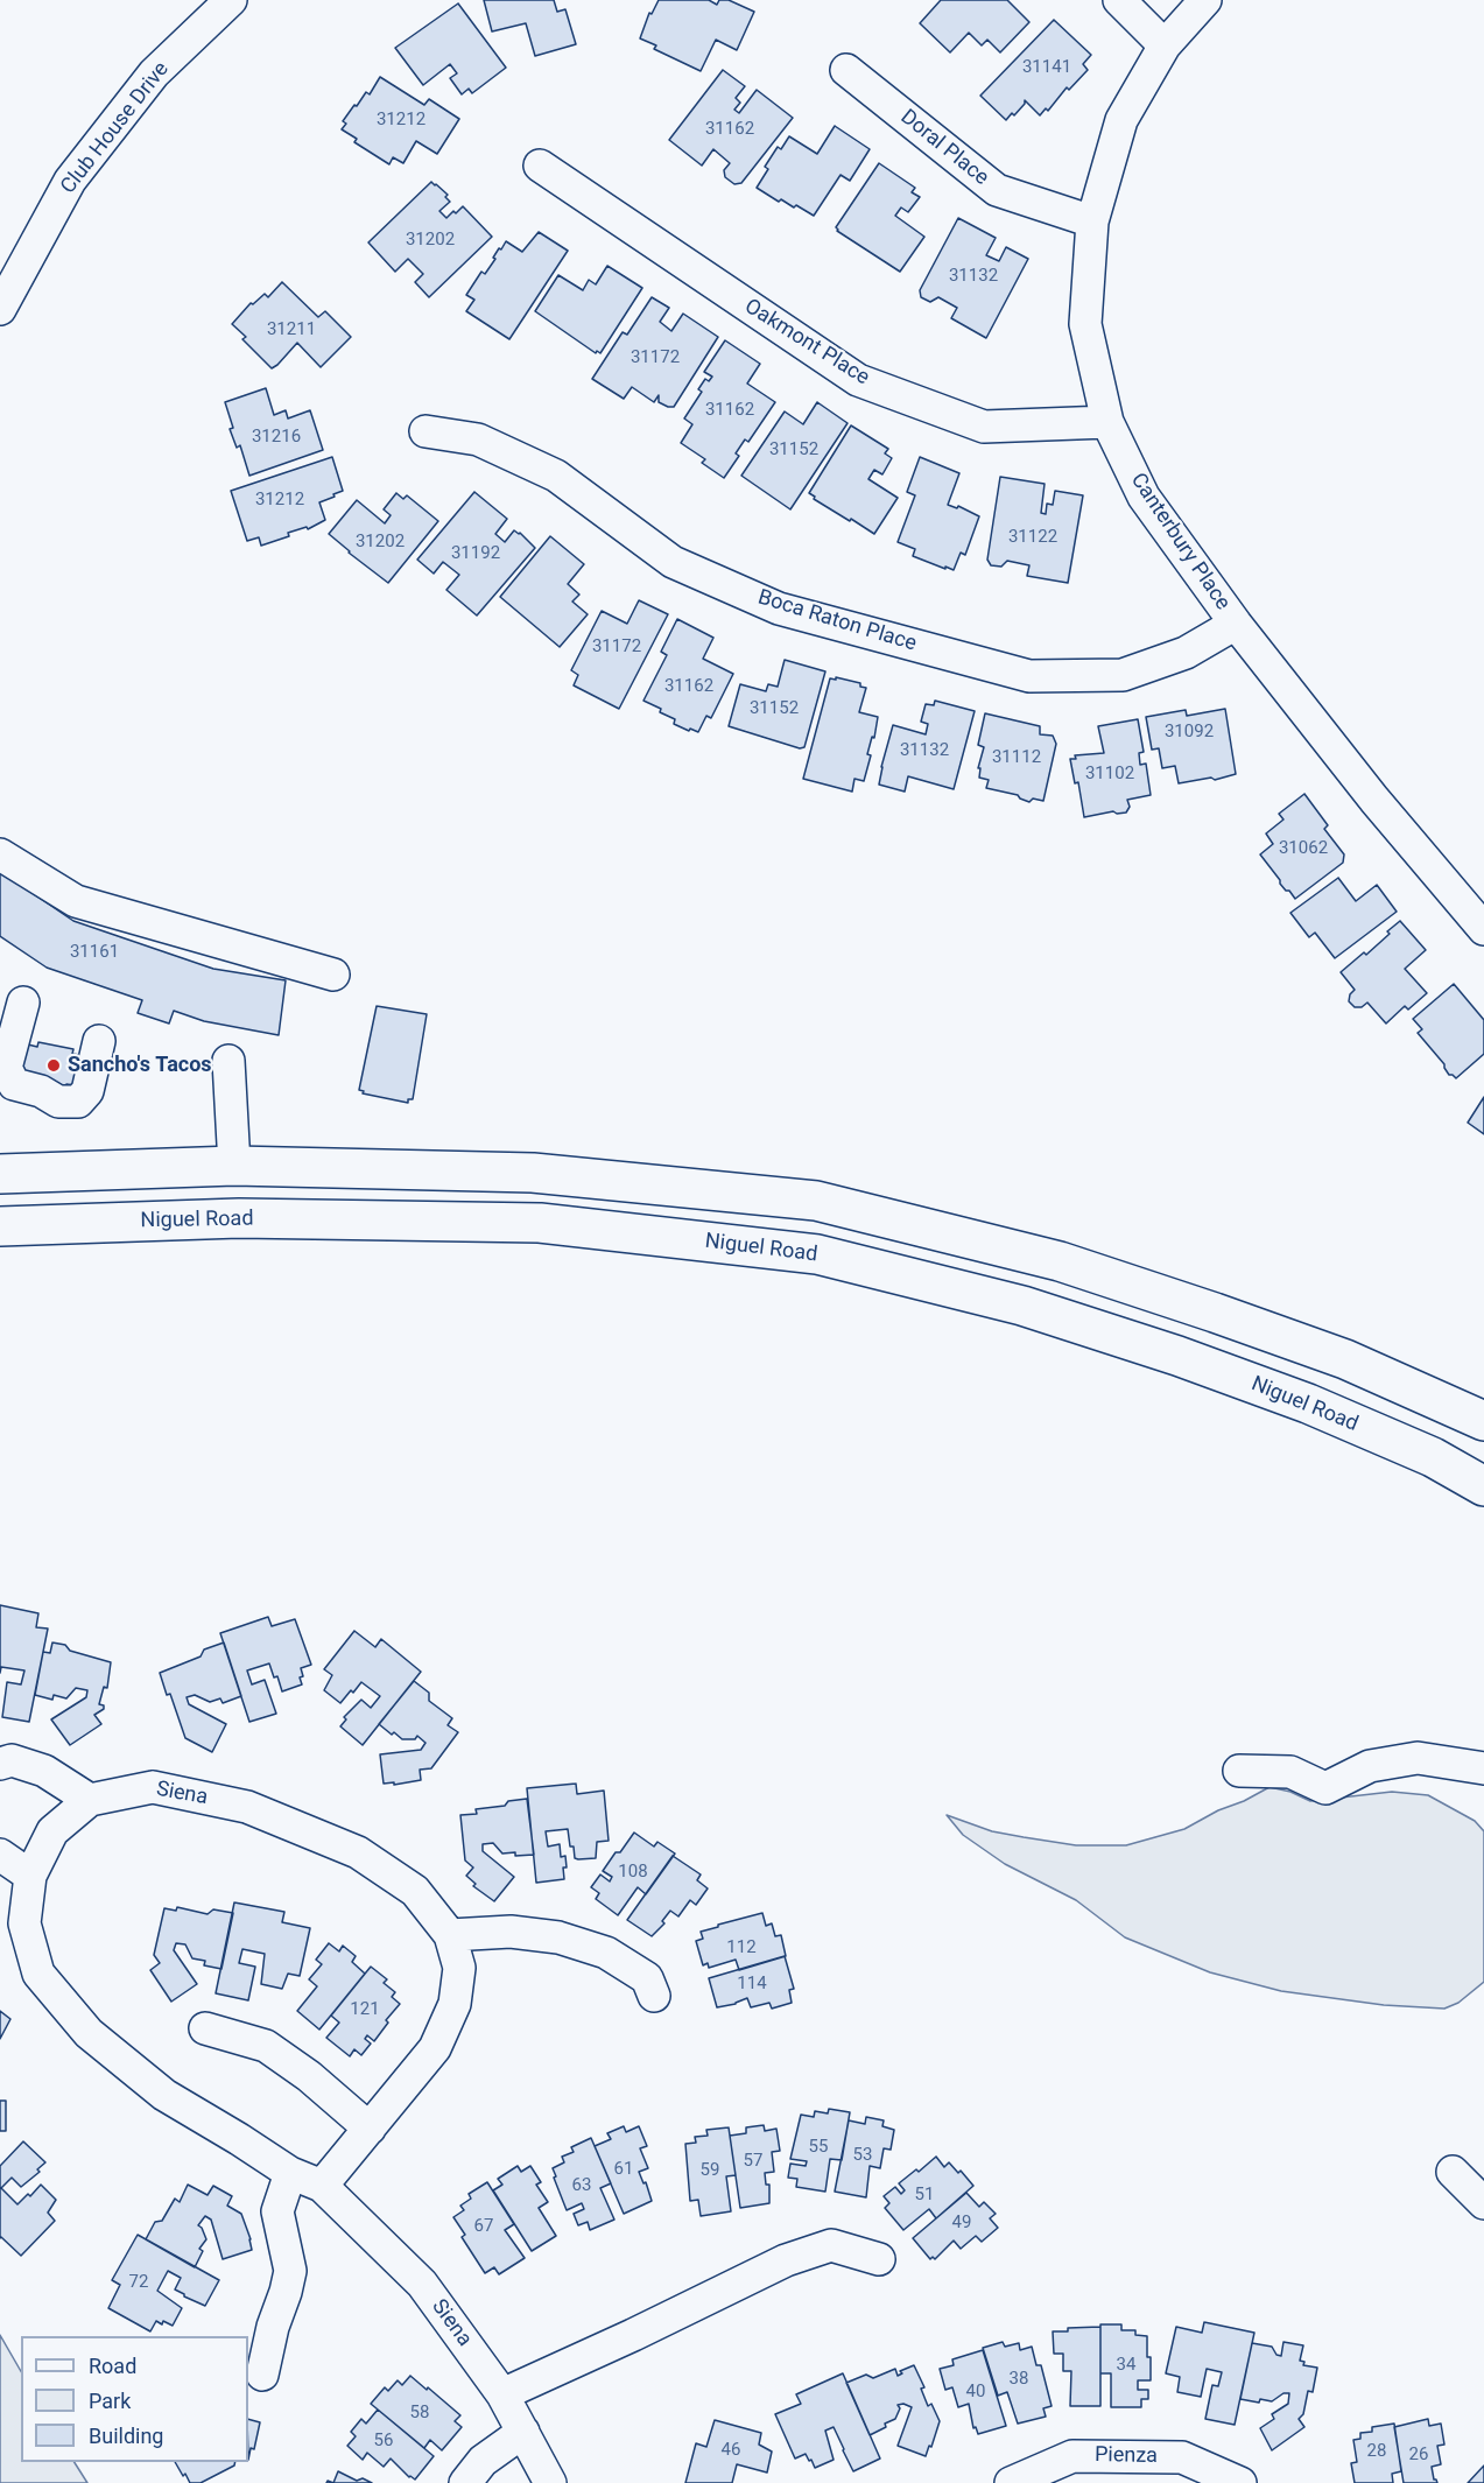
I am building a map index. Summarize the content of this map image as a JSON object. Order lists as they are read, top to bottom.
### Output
{
  "streets": {
    "main road": ["Niguel Road"],
    "street": [
      "Club House Drive",
      "Doral Place",
      "Oakmont Place",
      "Canterbury Place",
      "Boca Raton Place",
      "Siena",
      "Pienza"
    ]
  },
  "crossings": [
    ["Doral Place", "Canterbury Place"],
    ["Oakmont Place", "Canterbury Place"],
    ["Canterbury Place", "Boca Raton Place"]
  ],
  "places": ["Sancho's Tacos"],
  "house_numbers": [
    "31141",
    "31212",
    "31162",
    "31202",
    "31132",
    "31211",
    "31172",
    "31162",
    "31216",
    "31152",
    "31212",
    "31122",
    "31202",
    "31192",
    "31172",
    "31162",
    "31152",
    "31092",
    "31132",
    "31112",
    "31102",
    "31062",
    "31161",
    "108",
    "112",
    "114",
    "121",
    "55",
    "53",
    "57",
    "61",
    "59",
    "63",
    "51",
    "49",
    "67",
    "72",
    "34",
    "38",
    "40",
    "58",
    "56",
    "46",
    "28",
    "26"
  ],
  "legend": ["Road", "Park", "Building"]
}
